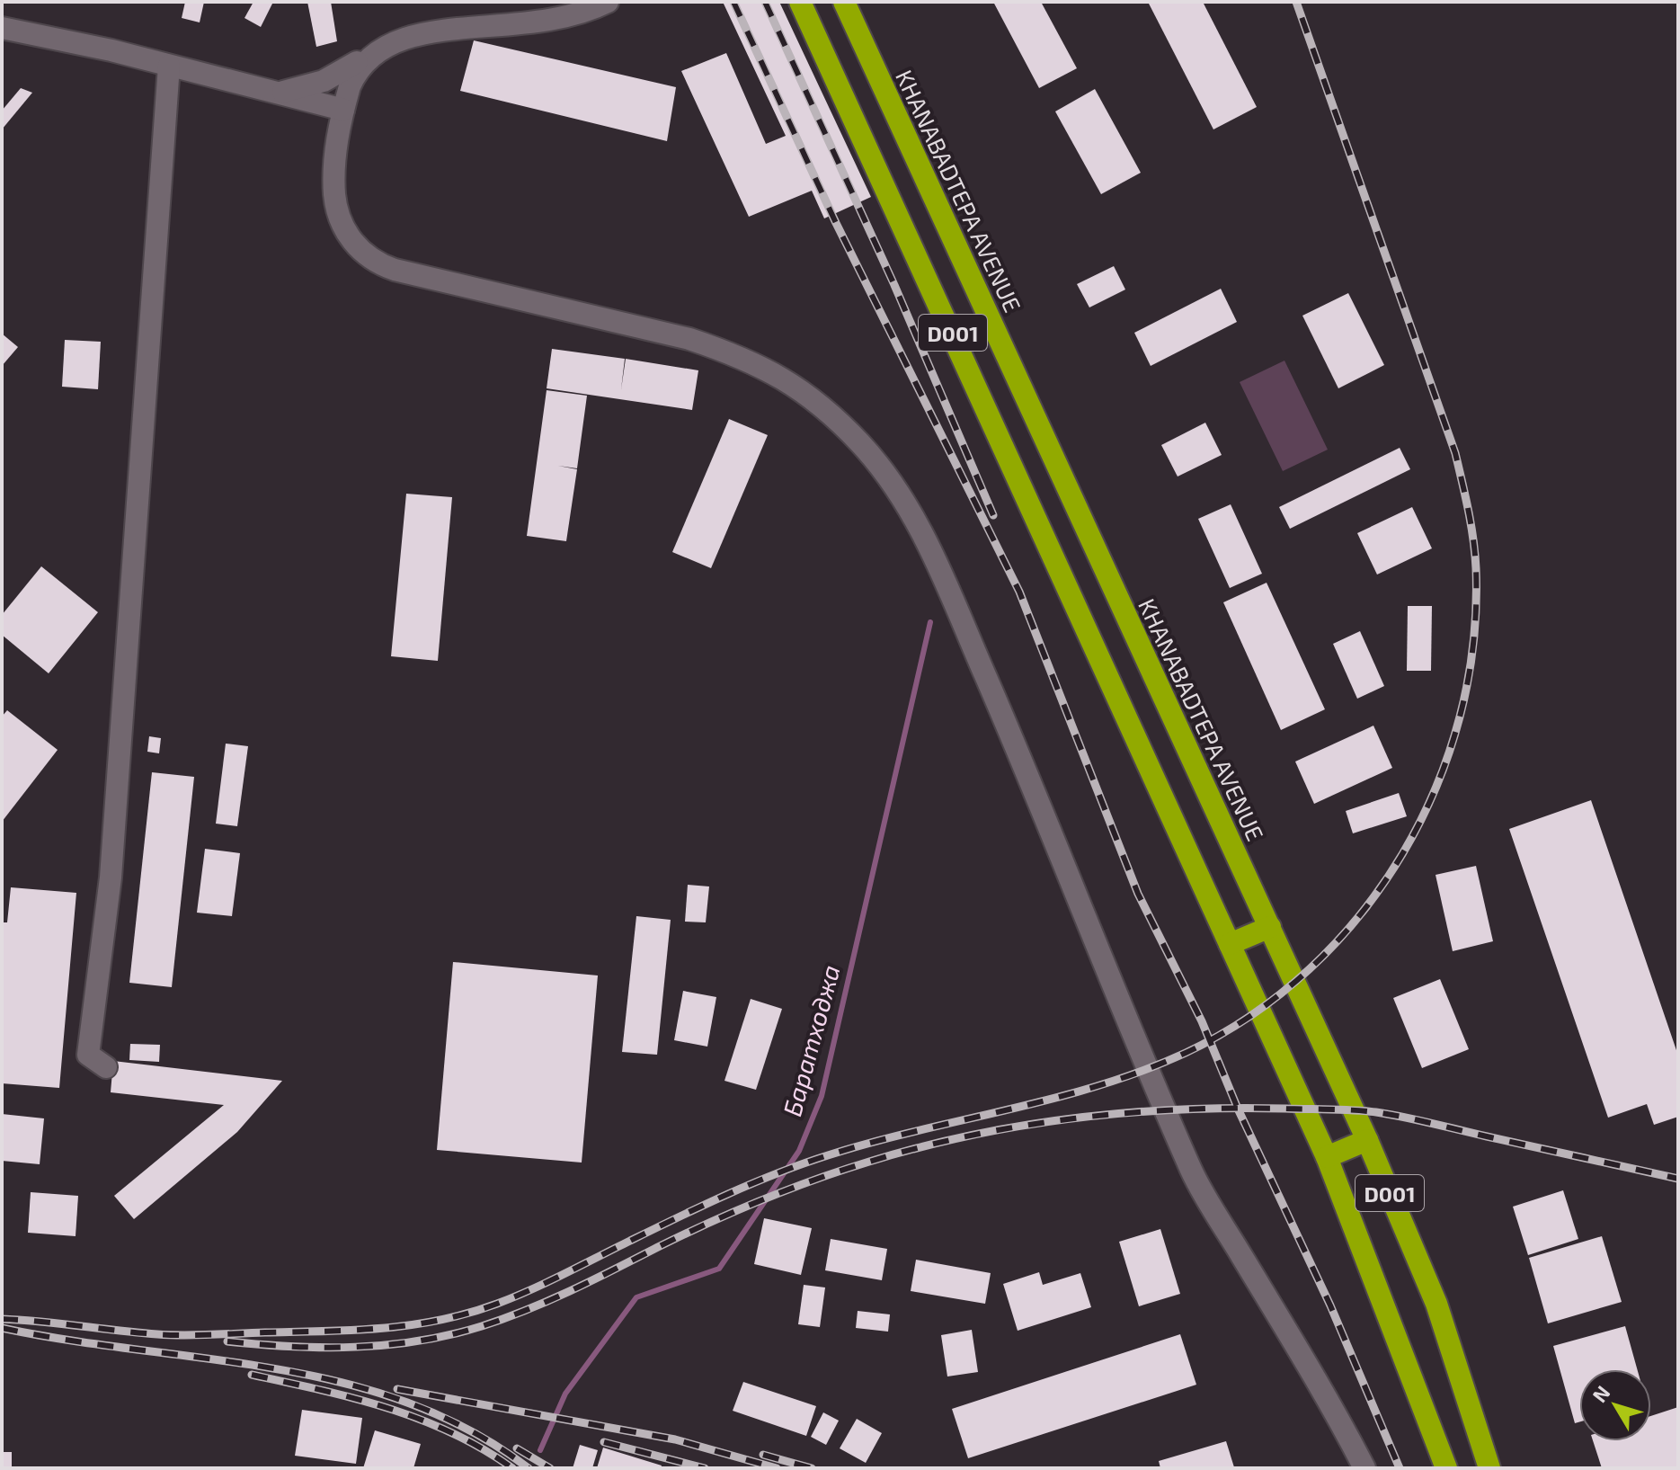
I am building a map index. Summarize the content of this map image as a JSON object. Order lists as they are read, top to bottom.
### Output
{
  "streets": {
    "highway": ["KHANABADTEPA AVENUE", "D001"]
  },
  "water": ["Баратходжа"],
  "north": "top left"
}
